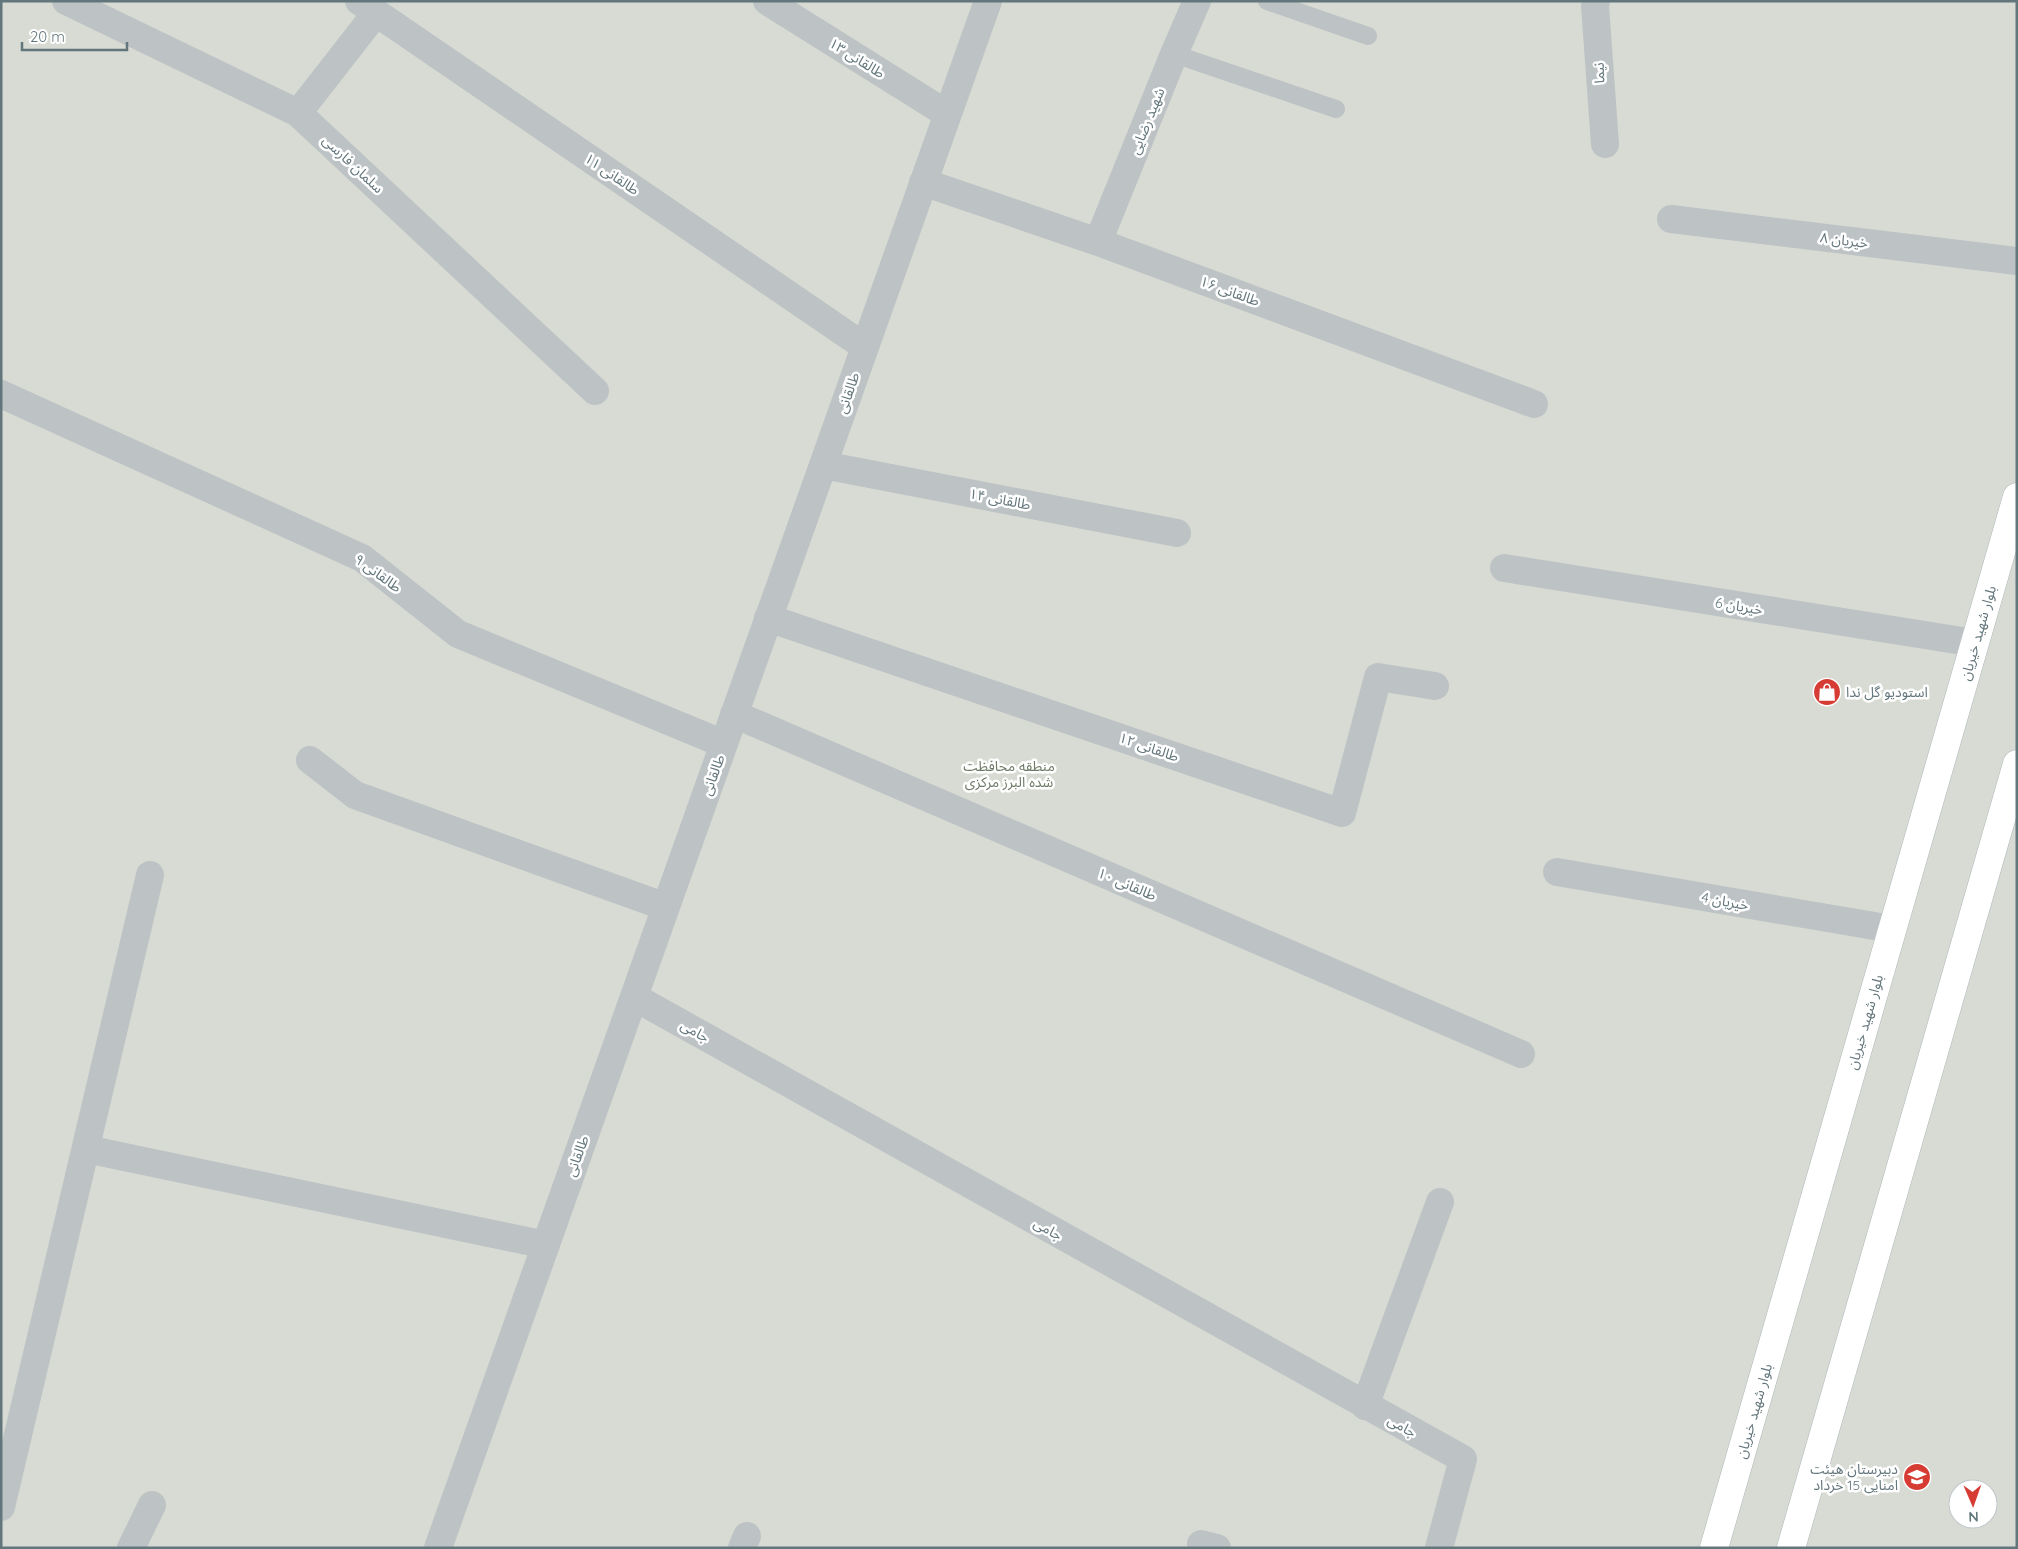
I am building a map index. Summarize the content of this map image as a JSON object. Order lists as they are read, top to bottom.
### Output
{
  "streets": {
    "main road": ["بلوار شهید خیریان"],
    "street": [
      "طالقانی ۱۳",
      "نیما",
      "شهید رضایی",
      "سلمان فارسی",
      "طالقانی ۱۱",
      "خیریان ۸",
      "طالقانی ۱۶",
      "طالقانی",
      "طالقانی ۱۴",
      "طالقانی ۹",
      "خیریان 6",
      "طالقانی ۱۲",
      "طالقانی ۱۰",
      "خیریان 4",
      "جامی"
    ]
  },
  "crossings": [
    ["طالقانی ۱۳", "طالقانی"],
    ["شهید رضایی", "طالقانی ۱۶"],
    ["طالقانی ۱۱", "طالقانی"],
    ["طالقانی ۱۶", "طالقانی"],
    ["طالقانی", "طالقانی ۱۴"],
    ["طالقانی", "طالقانی ۹"],
    ["طالقانی", "طالقانی ۱۲"],
    ["طالقانی", "طالقانی ۱۰"],
    ["طالقانی", "جامی"],
    ["خیریان 6", "بلوار شهید خیریان"],
    ["بلوار شهید خیریان", "خیریان 4"]
  ],
  "parks": ["منطقه محافظت شده البرز مرکزی"],
  "places": {
    "shop": ["استودیو گل ندا"],
    "school or university": ["دبیرستان هیئت امنایی 15 خرداد"]
  },
  "scale_bar": "20 m",
  "north": "bottom"
}
